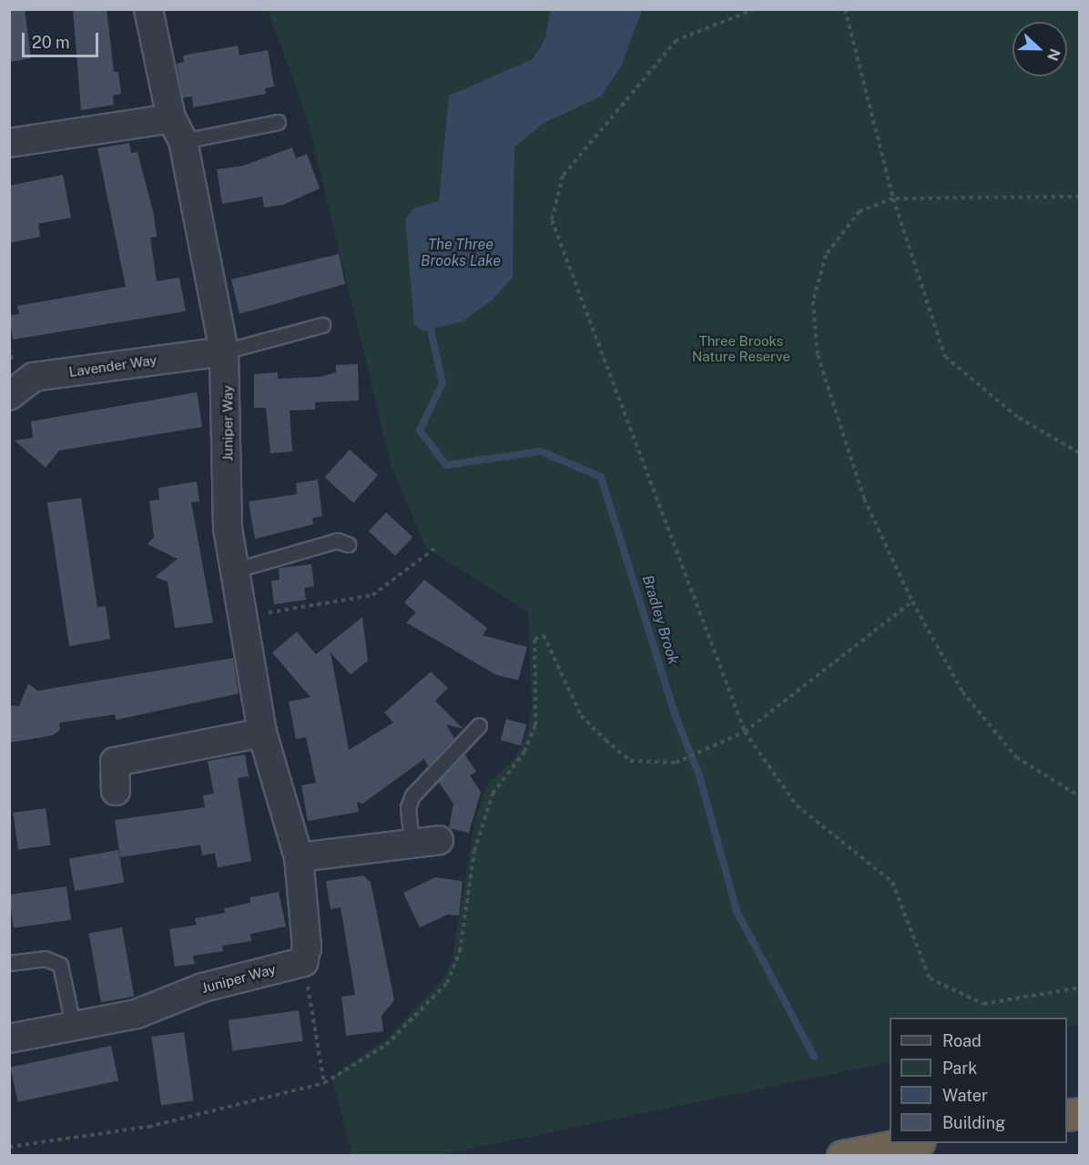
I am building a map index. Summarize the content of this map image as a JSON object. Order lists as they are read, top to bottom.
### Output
{
  "streets": {
    "street": ["Lavender Way", "Juniper Way"]
  },
  "crossings": [
    ["Lavender Way", "Juniper Way"]
  ],
  "water": ["The Three Brooks Lake", "Bradley Brook"],
  "parks": ["Three Brooks Nature Reserve"],
  "legend": [
    "Road",
    "Park",
    "Water",
    "Building"
  ],
  "scale_bar": "20 m",
  "north": "right"
}
